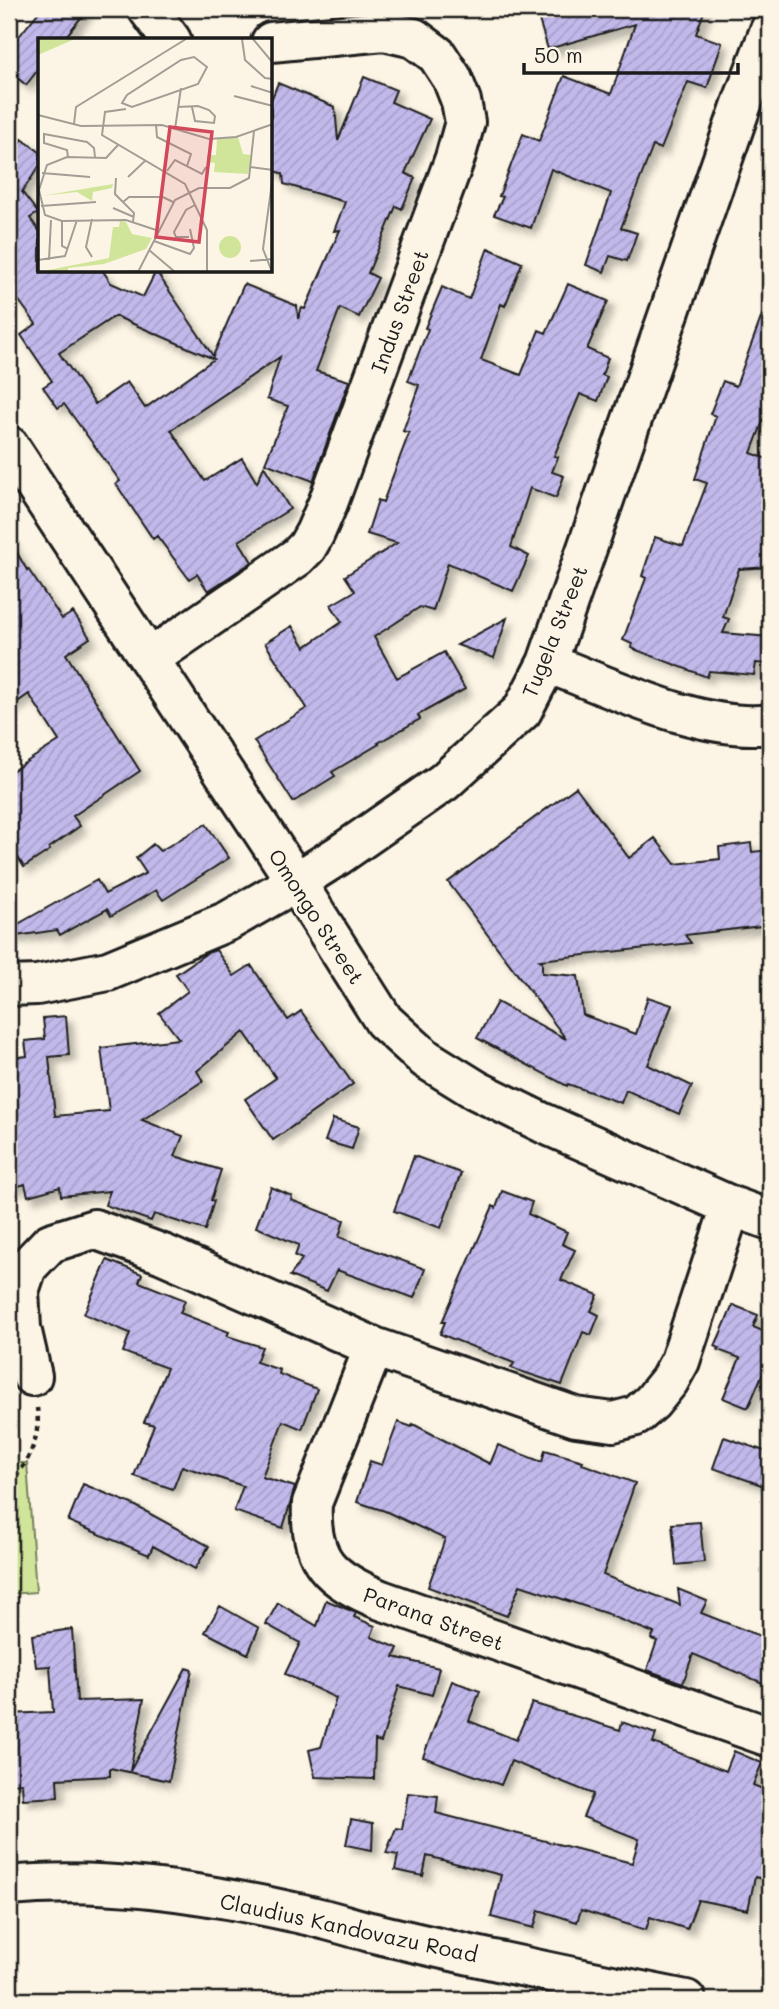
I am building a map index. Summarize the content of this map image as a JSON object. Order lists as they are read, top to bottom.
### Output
{
  "streets": {
    "street": [
      "Indus Street",
      "Tugela Street",
      "Omongo Street",
      "Parana Street",
      "Claudius Kandovazu Road"
    ]
  },
  "crossings": [
    ["Indus Street", "Omongo Street"],
    ["Tugela Street", "Omongo Street"]
  ],
  "scale_bar": "50 m"
}
